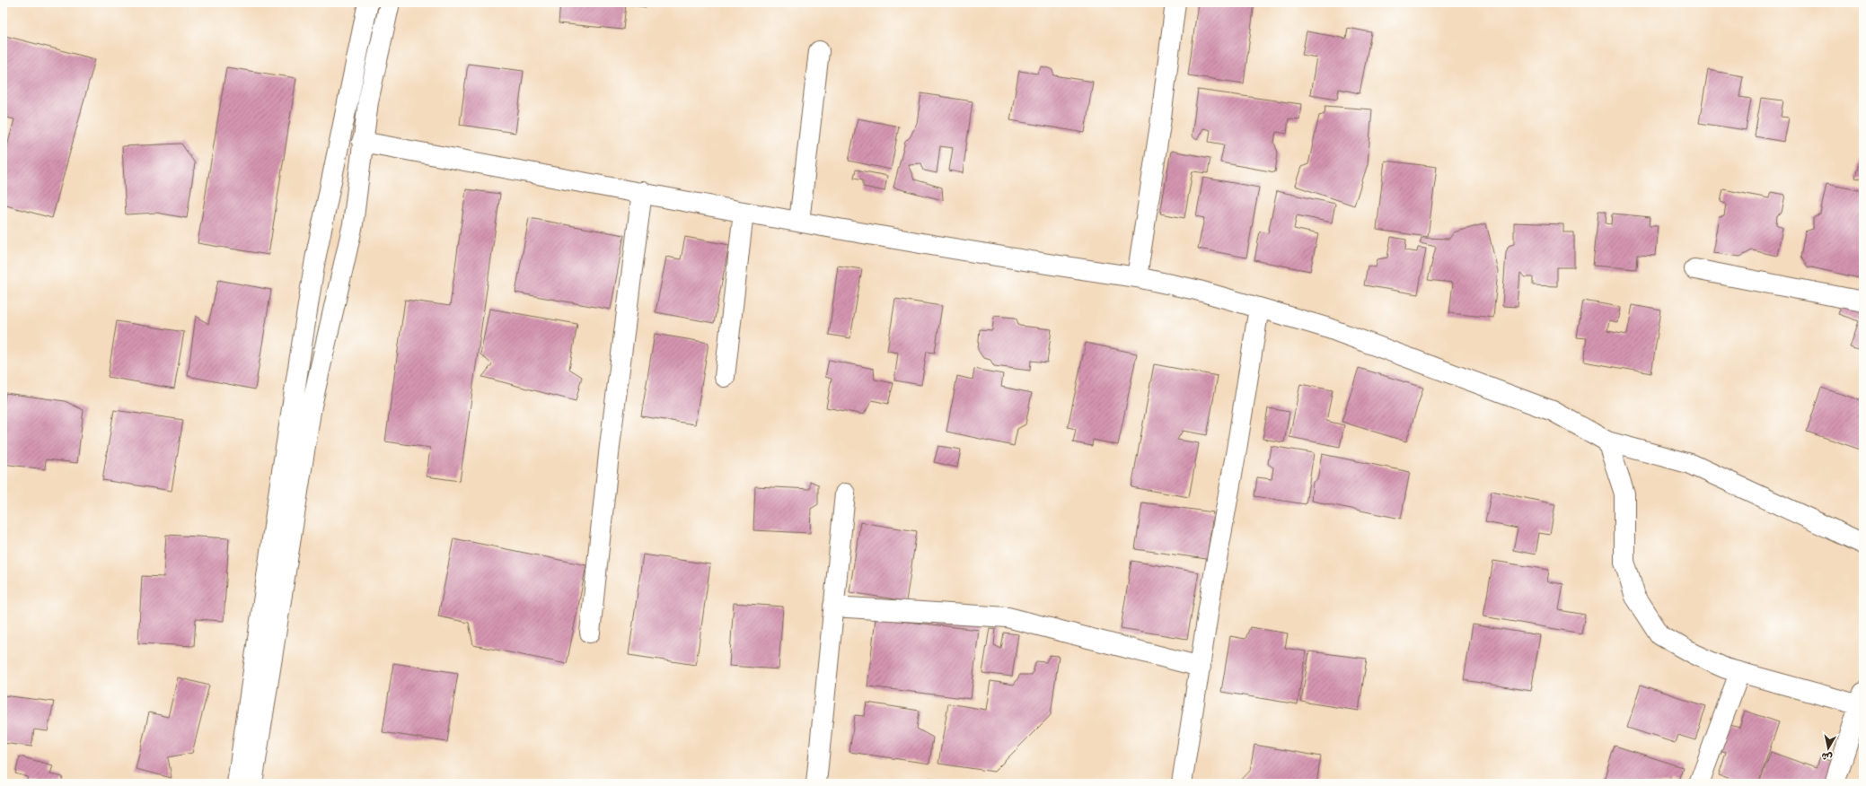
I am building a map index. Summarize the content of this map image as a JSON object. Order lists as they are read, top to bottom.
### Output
{
  "north": "bottom"
}
